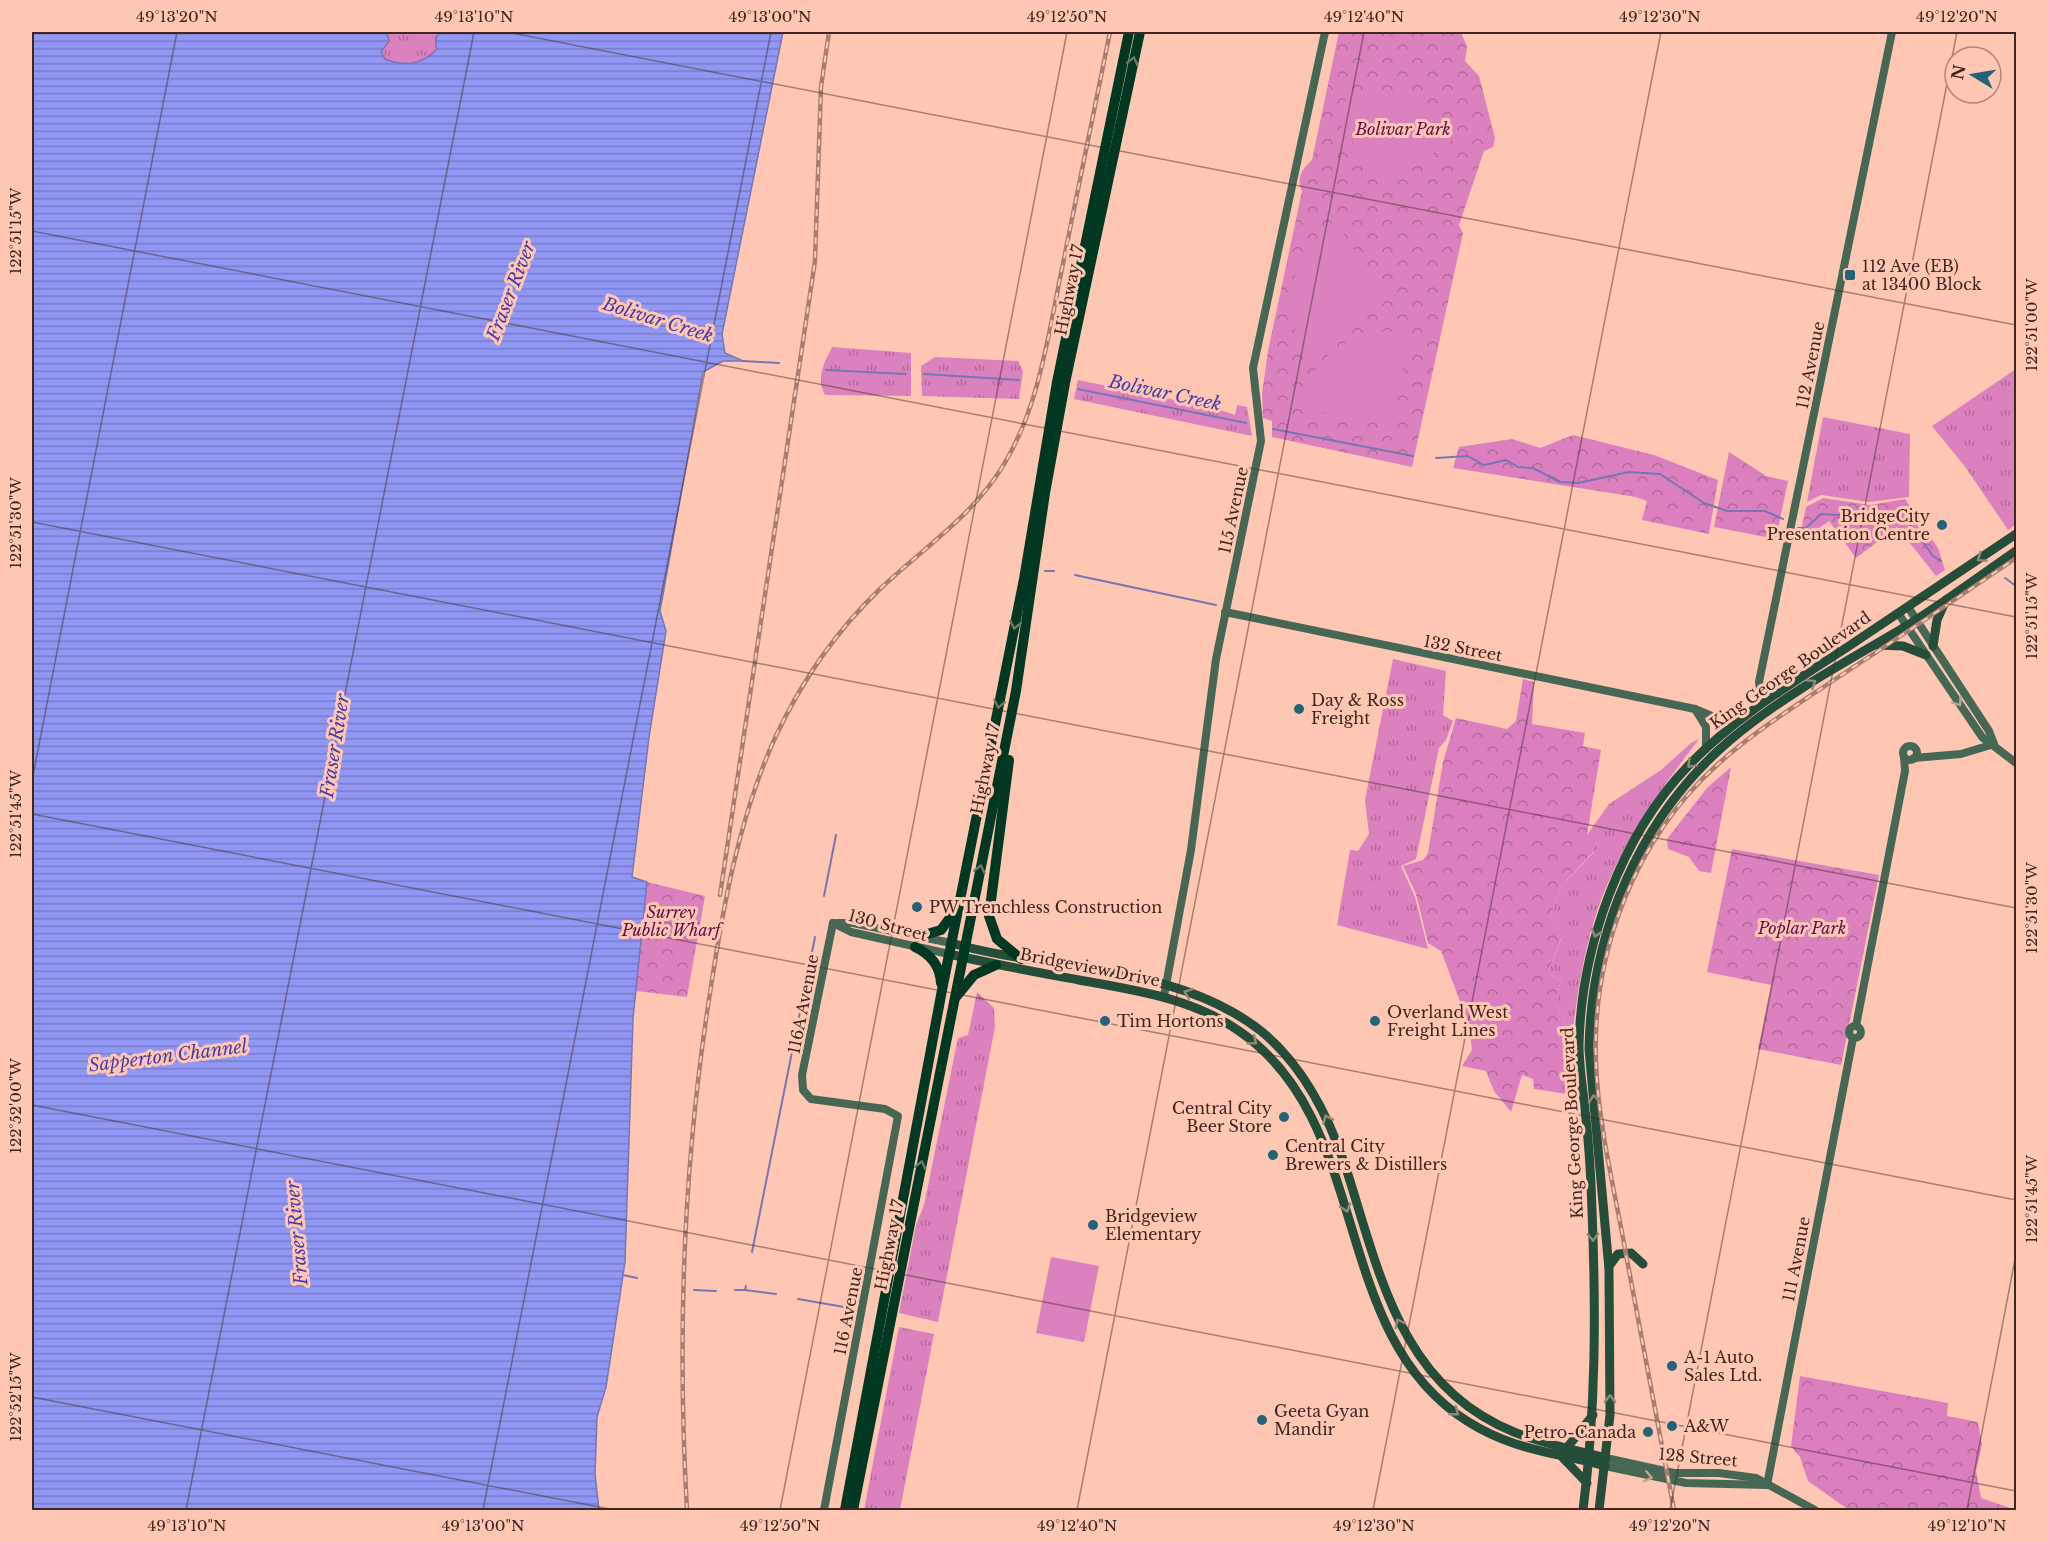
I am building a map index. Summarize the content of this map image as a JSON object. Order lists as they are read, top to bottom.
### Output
{
  "streets": {
    "highway": ["Highway 17"],
    "main road": ["King George Boulevard", "Bridgeview Drive", "128 Street"],
    "street": [
      "112 Avenue",
      "115 Avenue",
      "132 Street",
      "130 Street",
      "116A Avenue",
      "111 Avenue",
      "116 Avenue"
    ]
  },
  "crossings": [
    ["Highway 17", "130 Street"],
    ["Highway 17", "Bridgeview Drive"],
    ["112 Avenue", "King George Boulevard"],
    ["115 Avenue", "132 Street"],
    ["115 Avenue", "Bridgeview Drive"],
    ["132 Street", "King George Boulevard"],
    ["King George Boulevard", "Bridgeview Drive"],
    ["King George Boulevard", "128 Street"],
    ["130 Street", "Bridgeview Drive"],
    ["130 Street", "116A Avenue"],
    ["Bridgeview Drive", "128 Street"],
    ["116A Avenue", "116 Avenue"],
    ["111 Avenue", "128 Street"]
  ],
  "water": ["Fraser River", "Bolivar Creek", "Sapperton Channel"],
  "parks": ["Bolivar Park", "Surrey Public Wharf", "Poplar Park"],
  "places": {
    "transit": ["112 Ave (EB) at 13400 Block"],
    "other": [
      "BridgeCity Presentation Centre",
      "Day & Ross Freight",
      "PW Trenchless Construction",
      "Tim Hortons",
      "Overland West Freight Lines",
      "Central City Beer Store",
      "Central City Brewers & Distillers",
      "Bridgeview Elementary",
      "A-1 Auto Sales Ltd.",
      "Geeta Gyan Mandir",
      "A&W",
      "Petro-Canada"
    ]
  },
  "north": "left",
  "coordinates": [
    "49°13'20\"N",
    "49°13'10\"N",
    "49°13'00\"N",
    "49°12'50\"N",
    "49°12'40\"N",
    "49°12'30\"N",
    "49°12'20\"N",
    "122°51'15\"W",
    "122°51'00\"W",
    "122°51'30\"W",
    "122°51'45\"W",
    "122°52'00\"W",
    "122°52'15\"W",
    "49°12'10\"N"
  ]
}
